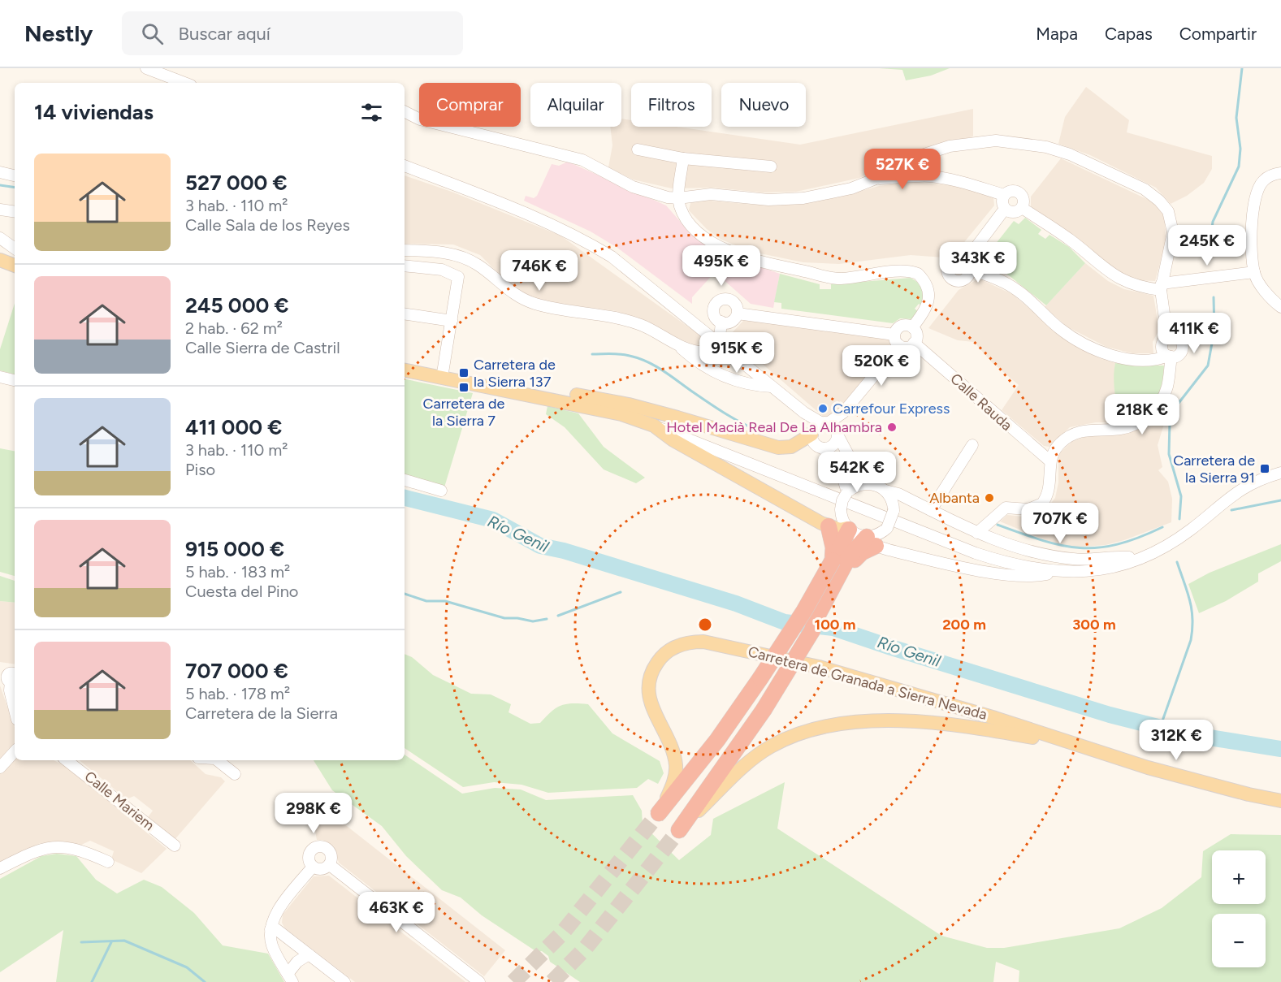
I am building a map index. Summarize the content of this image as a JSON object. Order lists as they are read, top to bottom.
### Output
{
  "streets": {
    "main road": ["Carretera de Granada a Sierra Nevada"],
    "street": ["Calle Rauda", "Calle Mariem"]
  },
  "water": ["Río Genil"],
  "places": {
    "transit": ["Carretera de la Sierra 137", "Carretera de la Sierra 7", "Carretera de la Sierra 91"],
    "other": ["Carrefour Express", "Hotel Macià Real De La Alhambra", "Albanta"]
  },
  "page": {
    "header": "Nestly",
    "search": "Buscar aquí",
    "nav": ["Mapa", "Capas", "Compartir"],
    "chip": [
      "Comprar",
      "Alquilar",
      "Filtros",
      "Nuevo"
    ],
    "heading": "14 viviendas",
    "list": [
      {
        "name": "527 000 €",
        "note": "3 hab. · 110 m² · Calle Sala de los Reyes"
      },
      {
        "name": "245 000 €",
        "note": "2 hab. · 62 m² · Calle Sierra de Castril"
      },
      {
        "name": "411 000 €",
        "note": "3 hab. · 110 m² · Piso"
      },
      {
        "name": "915 000 €",
        "note": "5 hab. · 183 m² · Cuesta del Pino"
      },
      {
        "name": "707 000 €",
        "note": "5 hab. · 178 m² · Carretera de la Sierra"
      }
    ],
    "price": [
      "527K €",
      "245K €",
      "343K €",
      "495K €",
      "746K €",
      "411K €",
      "915K €",
      "520K €",
      "218K €",
      "542K €",
      "707K €",
      "312K €",
      "298K €",
      "463K €"
    ],
    "map_buttons": ["+", "−"]
  },
  "rings": ["100 m", "200 m", "300 m"]
}
